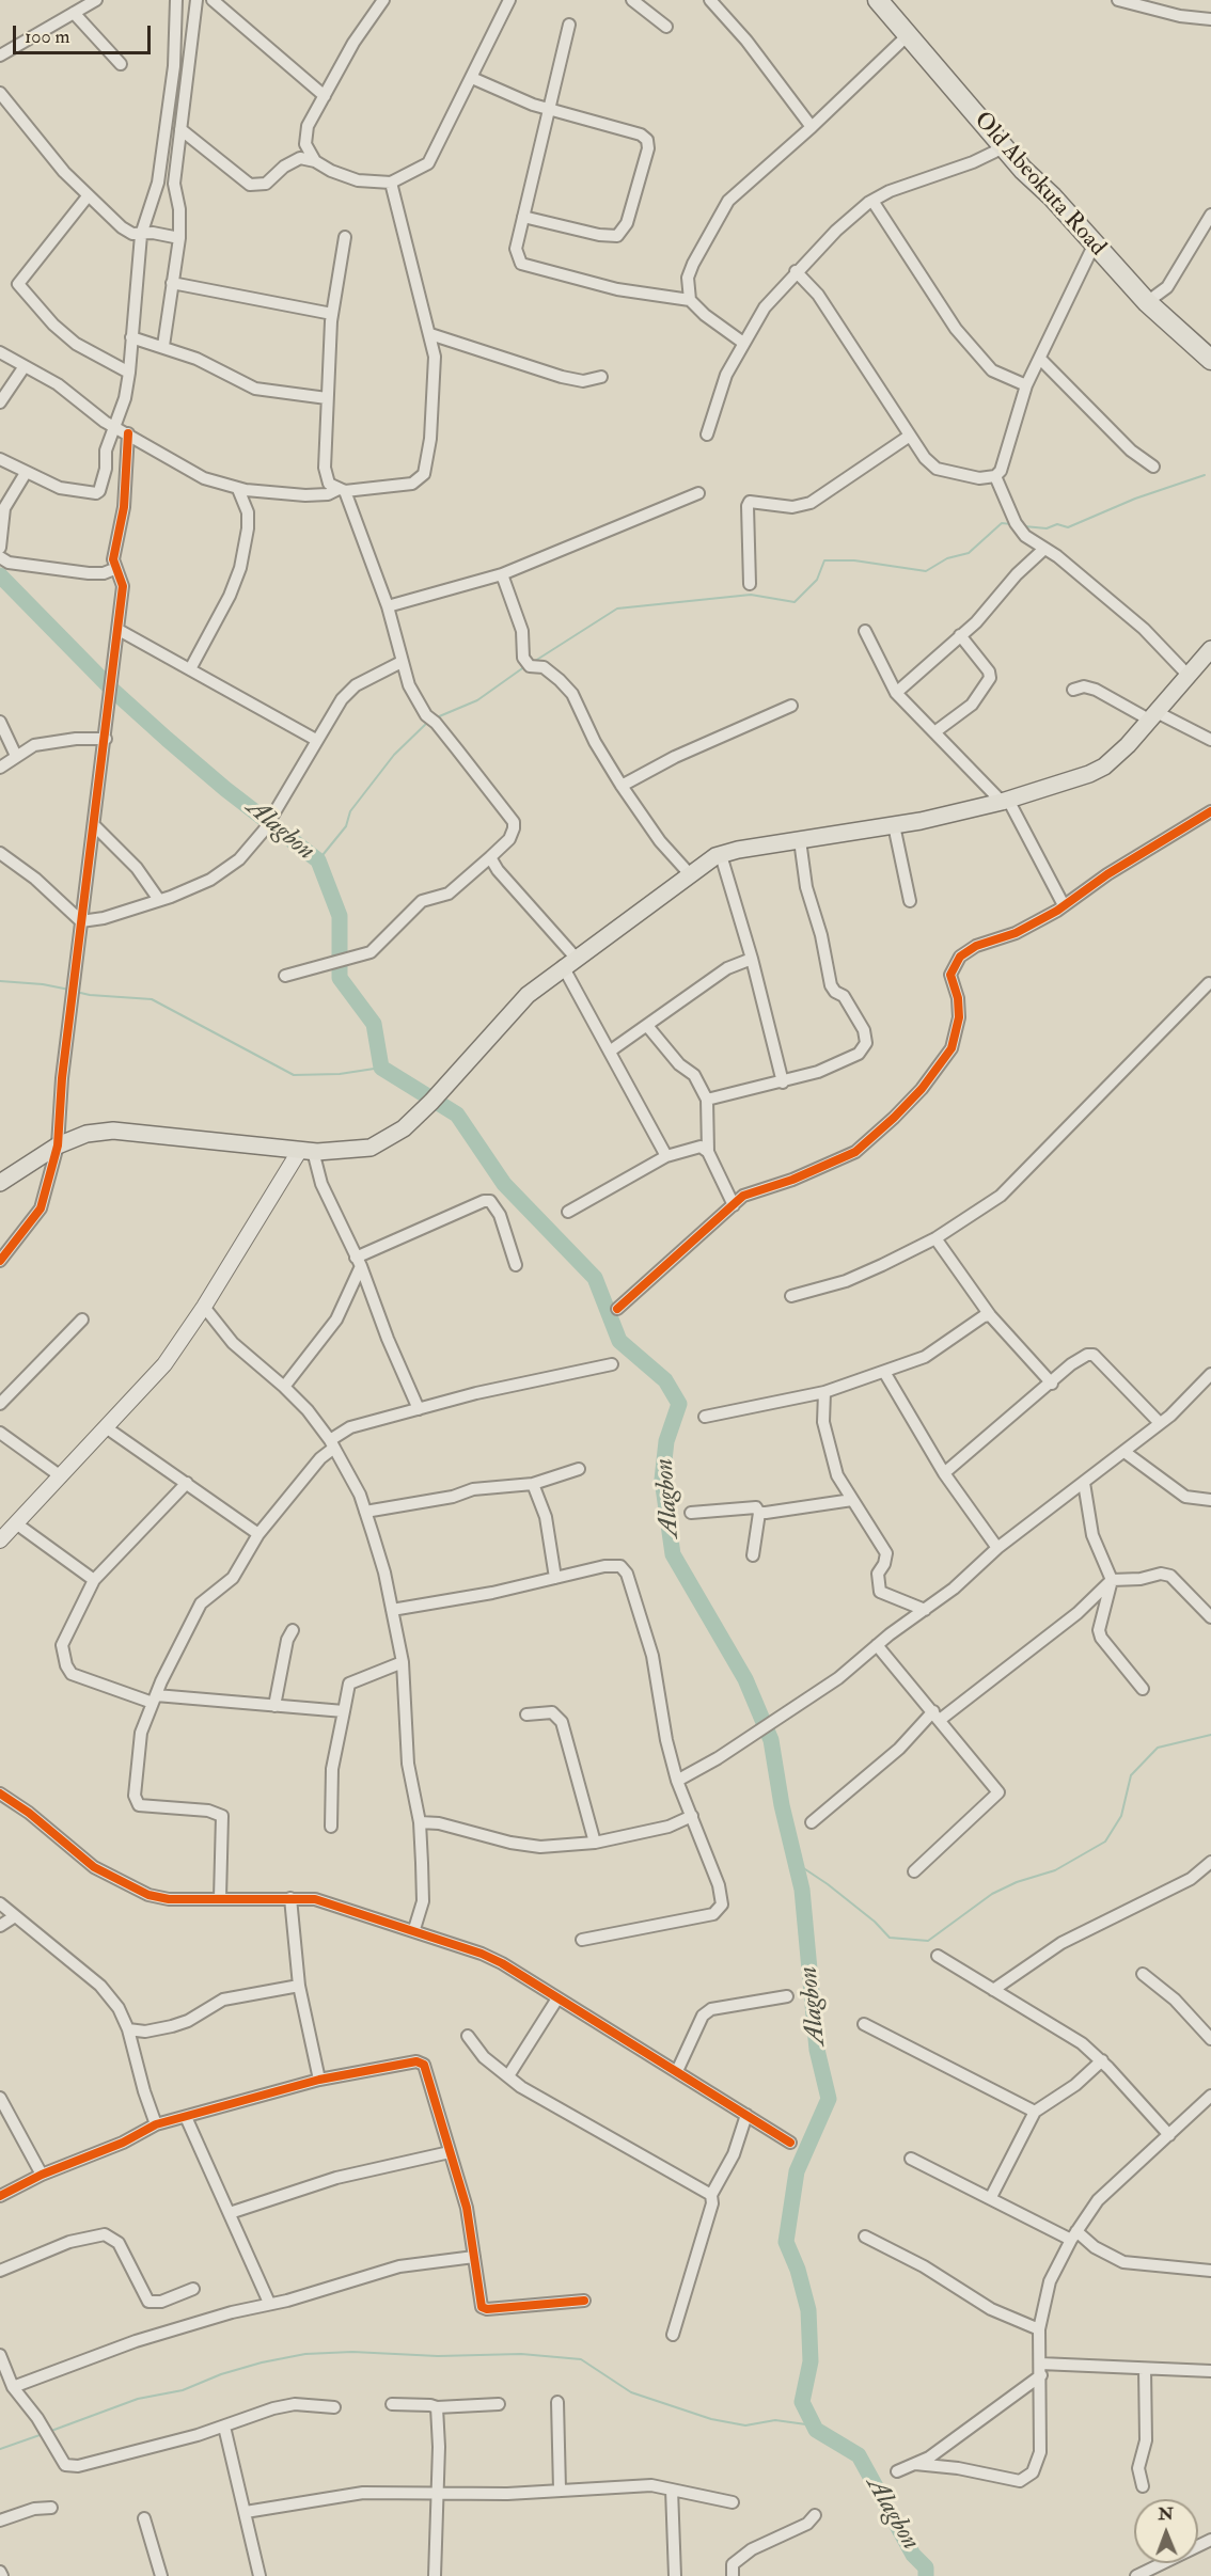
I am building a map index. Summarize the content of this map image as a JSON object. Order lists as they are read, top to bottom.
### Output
{
  "streets": {
    "highway": ["Old Abeokuta Road"]
  },
  "water": ["Alagbon"],
  "scale_bar": "100 m",
  "north": "top"
}
